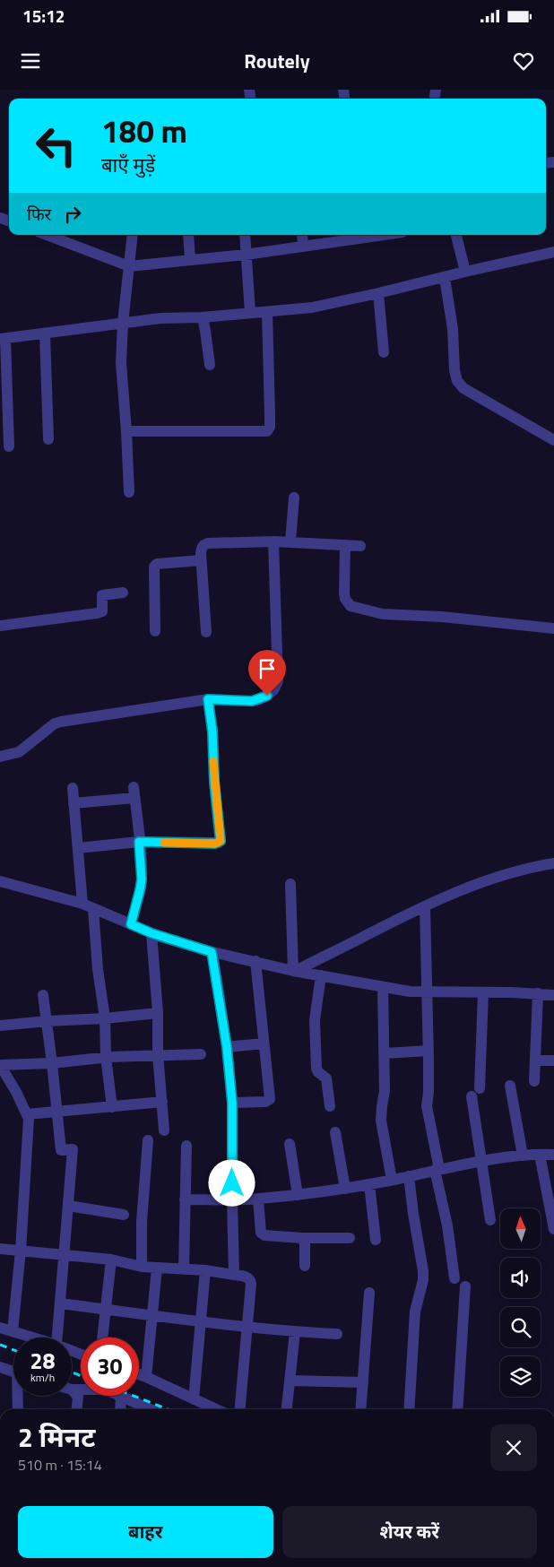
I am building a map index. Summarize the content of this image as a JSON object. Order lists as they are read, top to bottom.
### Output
{
  "north": "top",
  "page": {
    "status": "15:12",
    "header": "Routely",
    "turn": ["180 m", "बाएँ मुड़ें"],
    "then": "फिर",
    "speed": "28 km/h",
    "limit": "30",
    "heading": ["2 मिनट", "510 m · 15:14"],
    "buttons": ["बाहर", "शेयर करें"]
  }
}
